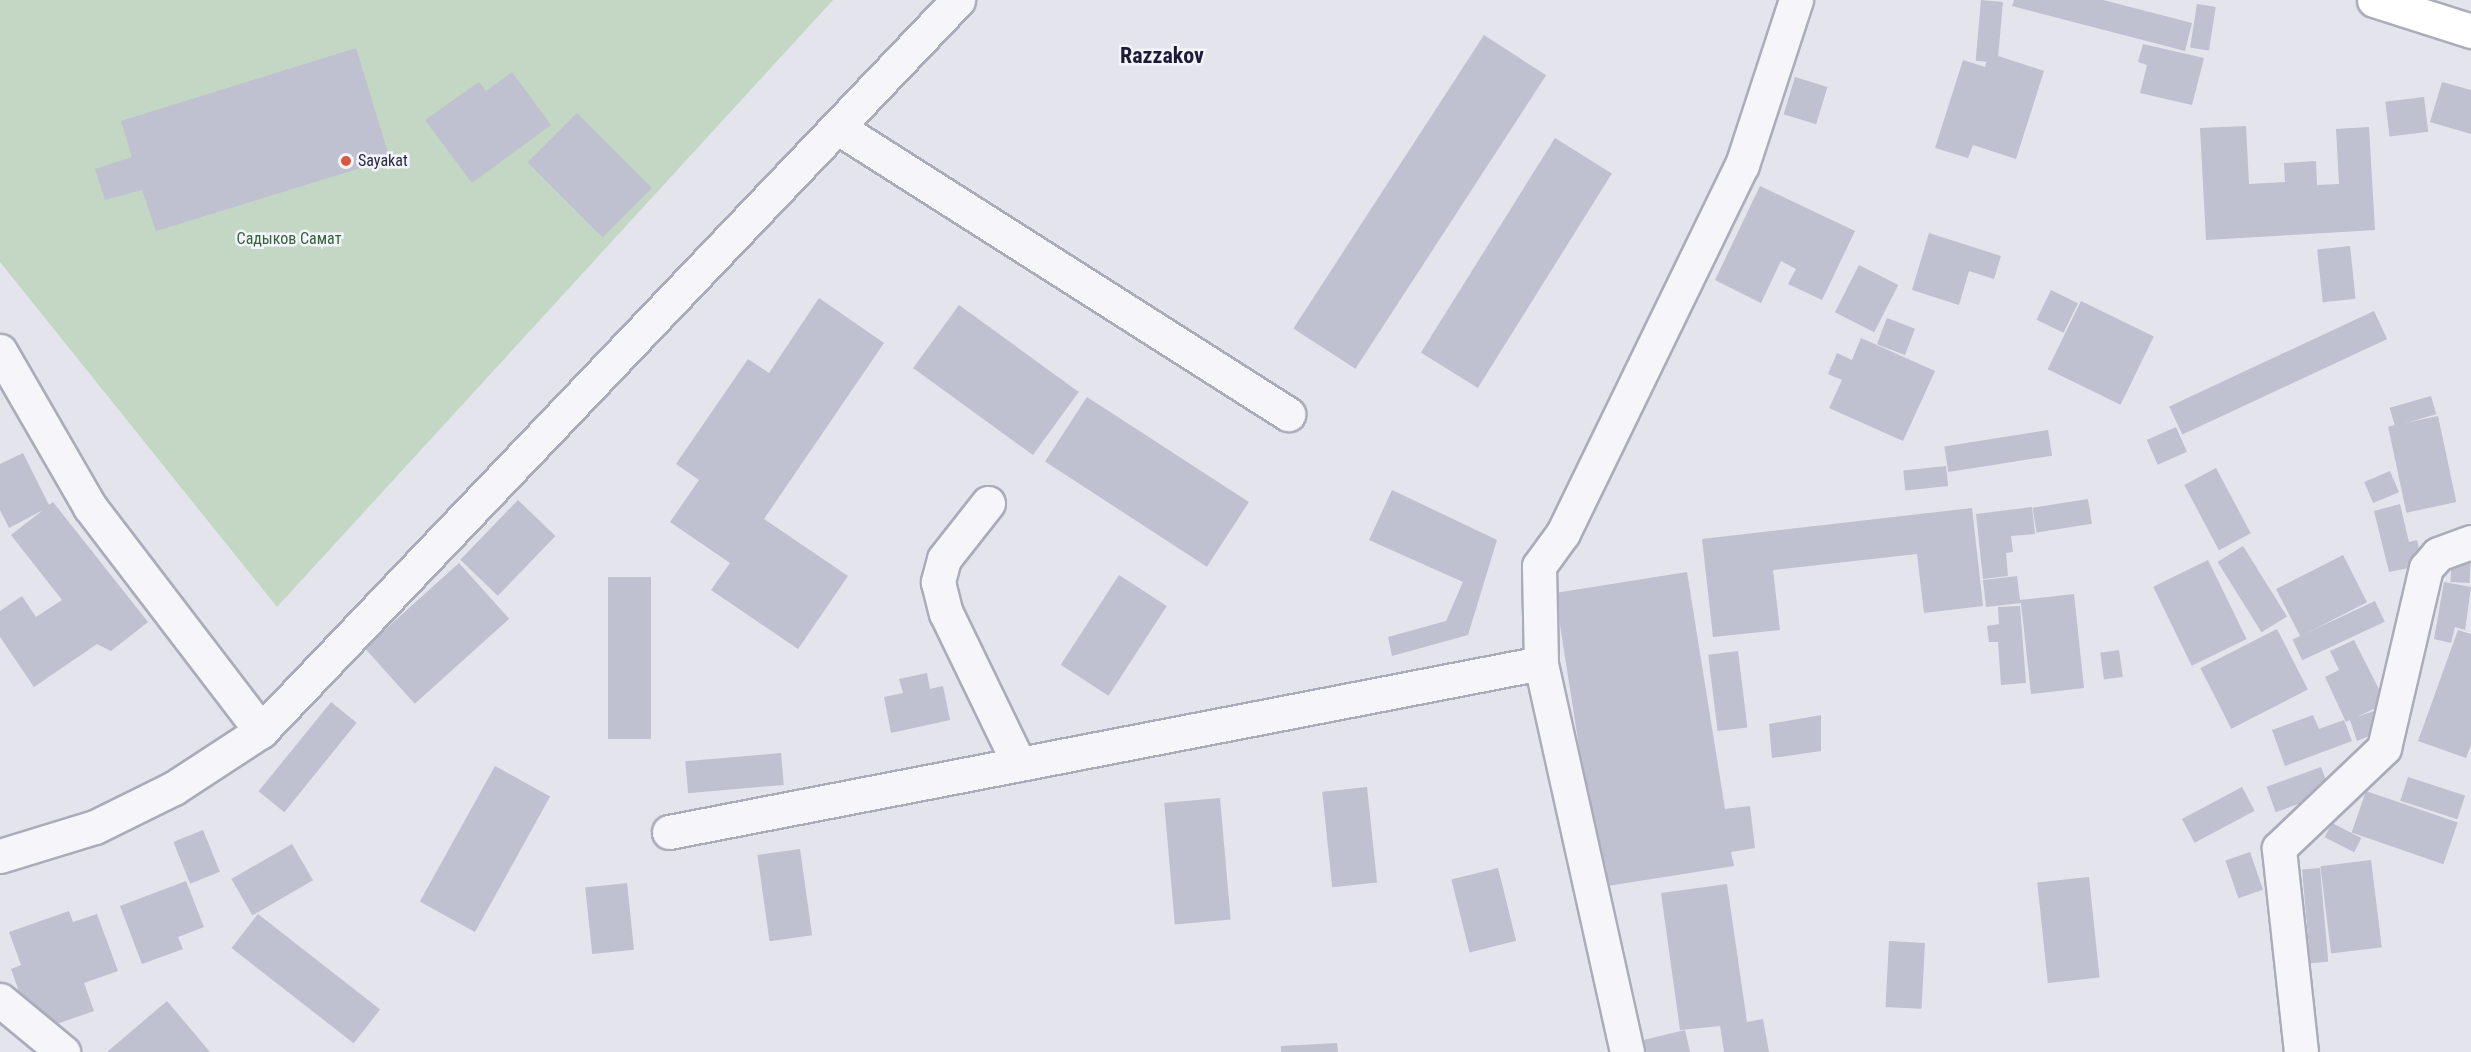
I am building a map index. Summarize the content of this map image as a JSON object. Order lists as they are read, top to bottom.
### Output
{
  "districts": ["Razzakov"],
  "parks": ["Садыков Самат"],
  "places": ["Sayakat"]
}
